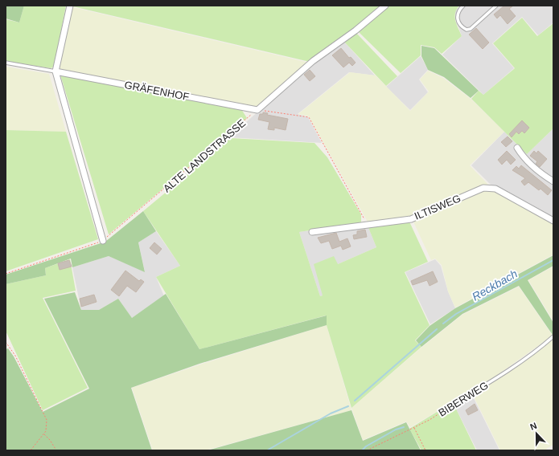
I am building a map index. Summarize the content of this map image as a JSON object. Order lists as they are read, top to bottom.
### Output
{
  "streets": {
    "street": ["GRÄFENHOF", "ILTISWEG"],
    "lane": ["BIBERWEG"],
    "path": ["ALTE LANDSTRASSE"]
  },
  "crossings": [
    ["GRÄFENHOF", "ALTE LANDSTRASSE"]
  ],
  "water": ["Reckbach"],
  "north": "top"
}
